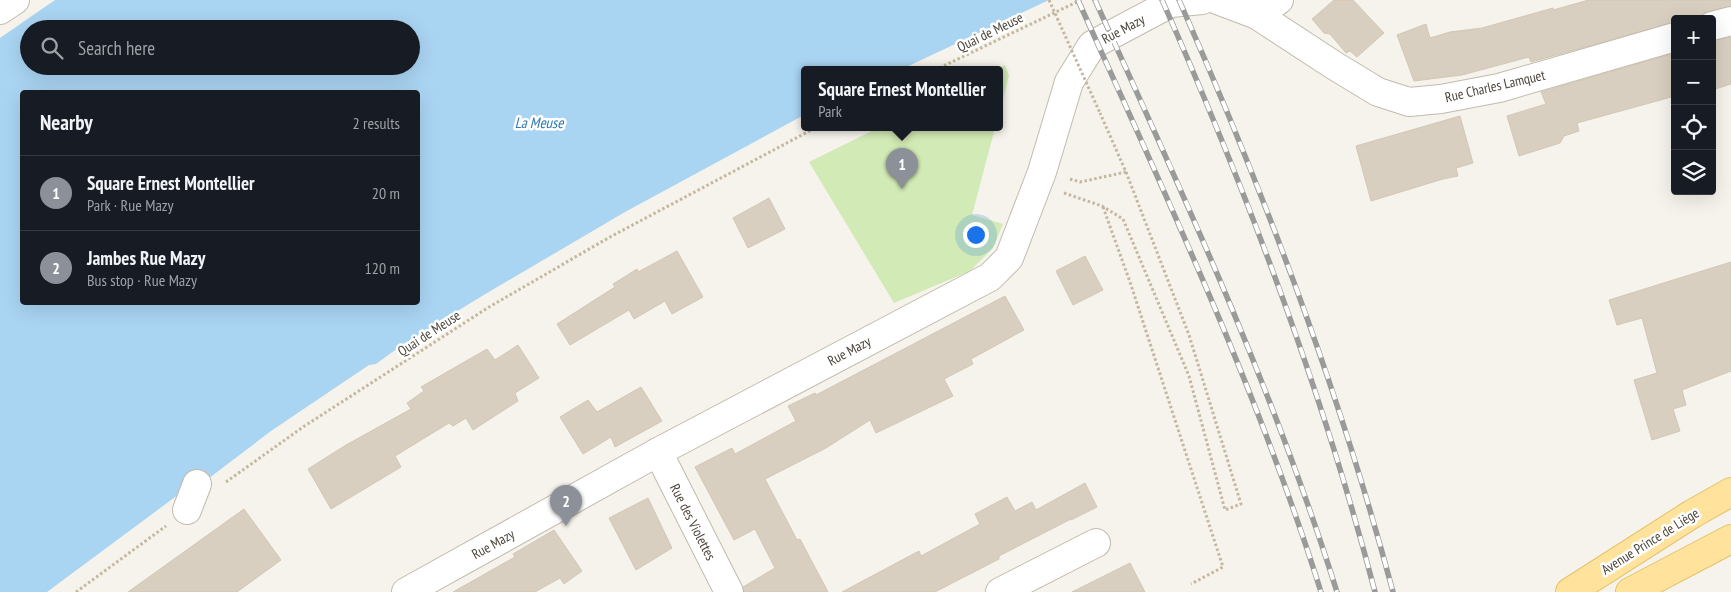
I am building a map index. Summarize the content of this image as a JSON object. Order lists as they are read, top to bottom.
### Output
{
  "streets": {
    "main road": ["Avenue Prince de Liège"],
    "street": ["Rue Mazy", "Rue Charles Lamquet", "Rue des Violettes"],
    "path": ["Quai de Meuse"]
  },
  "crossings": [
    ["Rue Mazy", "Rue des Violettes"]
  ],
  "water": ["La Meuse"],
  "page": {
    "map_buttons": ["+", "−"],
    "search": "Search here",
    "popup": ["Square Ernest Montellier", "Park"],
    "heading": ["Nearby", "2 results"],
    "pins": ["1", "2"],
    "list": [
      {
        "mark": "1",
        "name": "Square Ernest Montellier",
        "note": "Park · Rue Mazy",
        "value": "20 m"
      },
      {
        "mark": "2",
        "name": "Jambes Rue Mazy",
        "note": "Bus stop · Rue Mazy",
        "value": "120 m"
      }
    ]
  }
}
